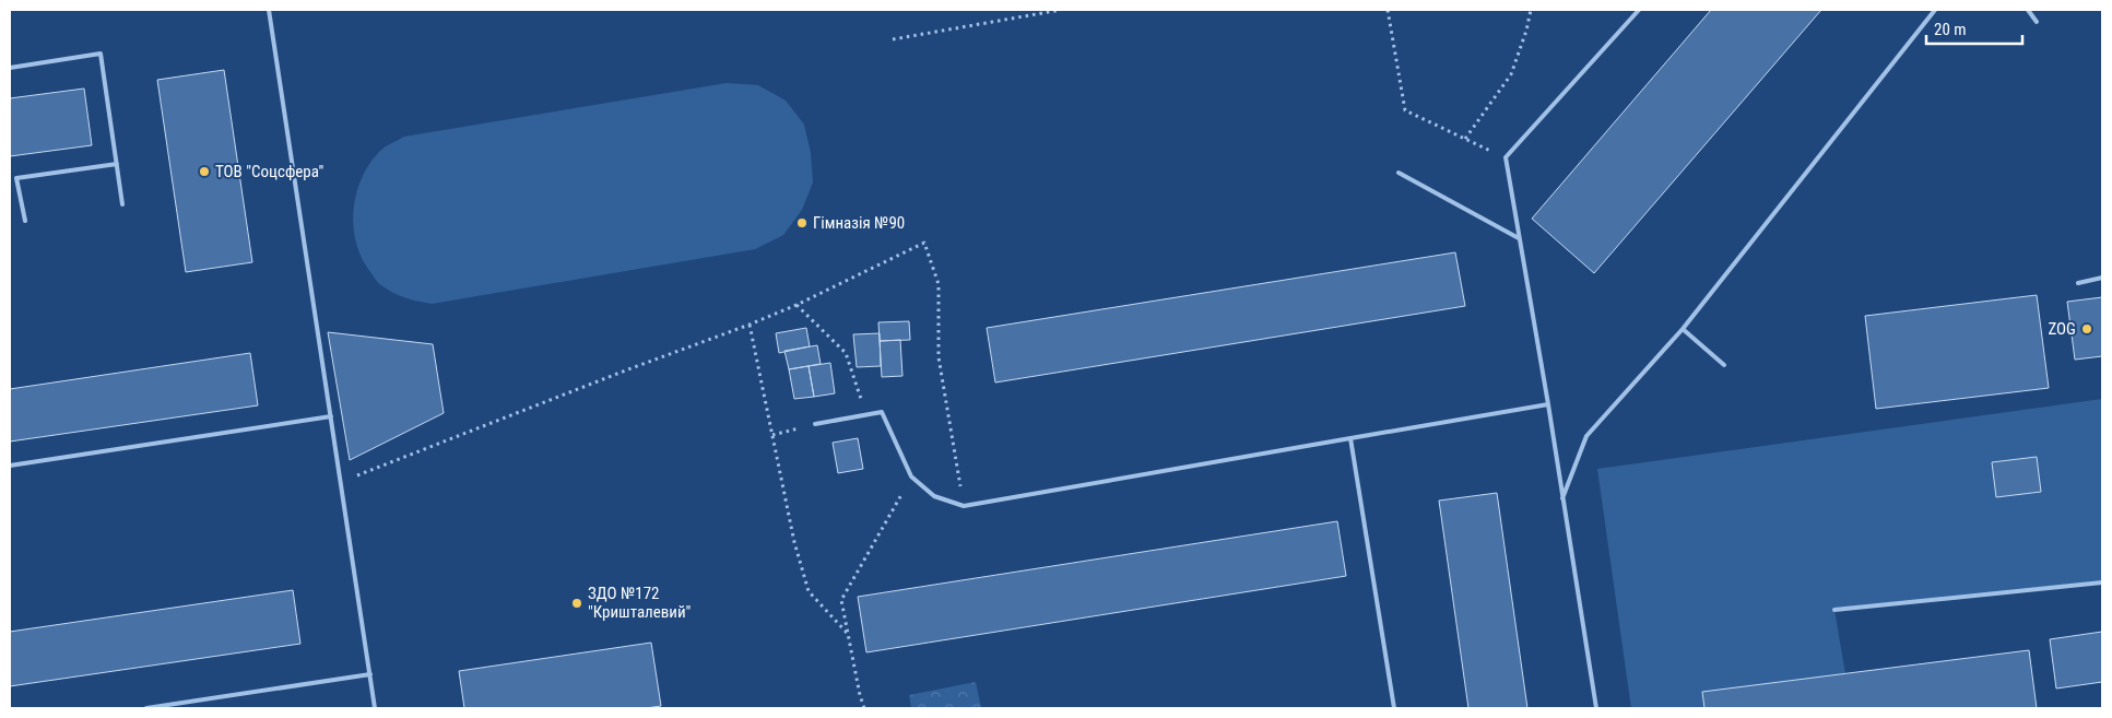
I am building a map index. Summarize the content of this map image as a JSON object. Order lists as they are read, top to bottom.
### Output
{
  "places": [
    "ТОВ \"Соцсфера\"",
    "Гімназія №90",
    "ZOG",
    "ЗДО №172 \"Кришталевий\""
  ],
  "scale_bar": "20 m"
}
